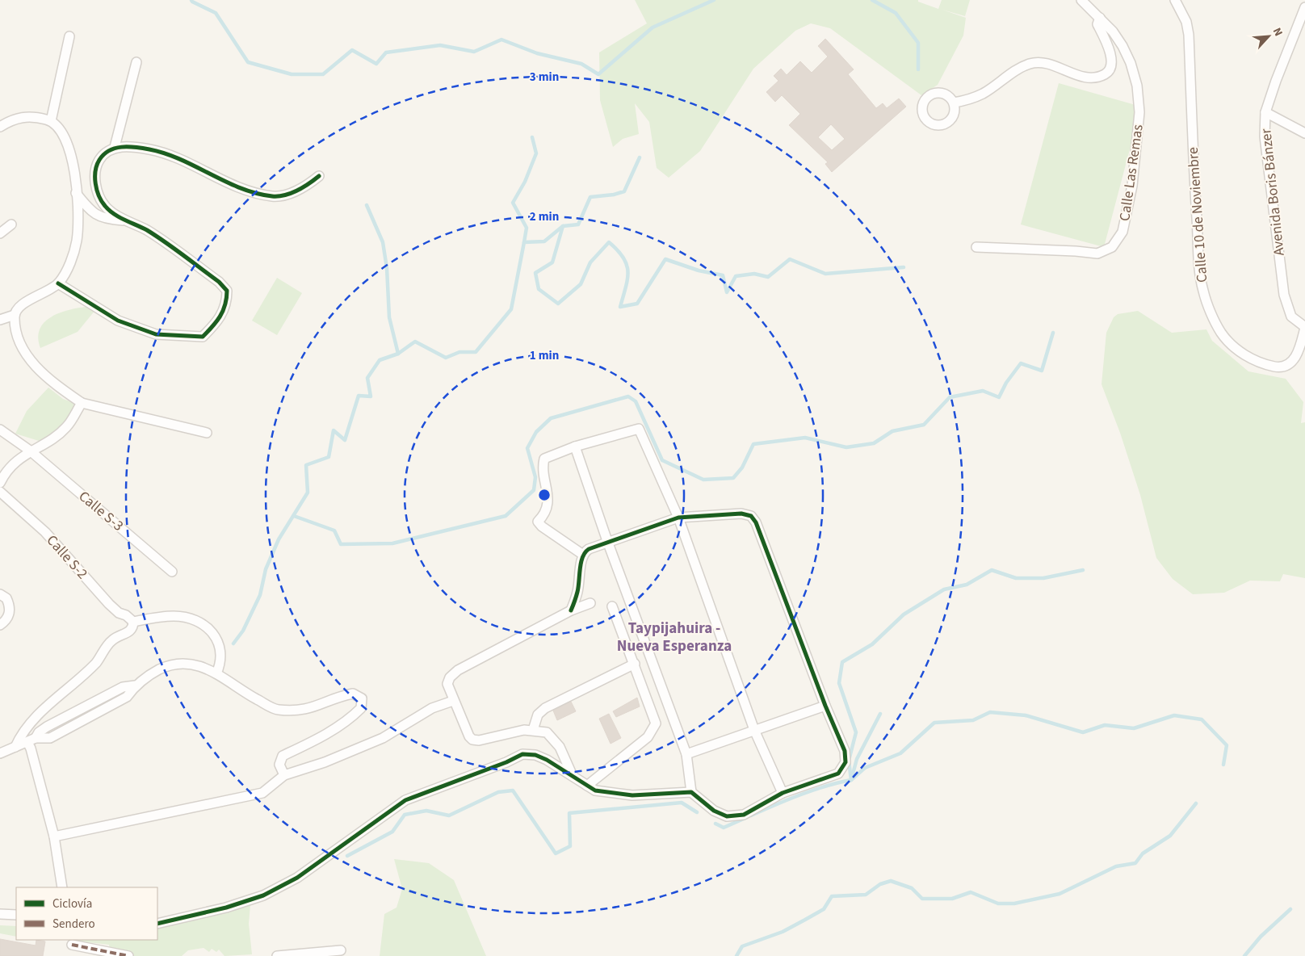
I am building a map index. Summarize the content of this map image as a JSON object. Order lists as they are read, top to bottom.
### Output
{
  "streets": {
    "street": [
      "Calle Las Remas",
      "Avenida Boris Bánzer",
      "Calle 10 de Noviembre",
      "Calle S-3",
      "Calle S-2"
    ]
  },
  "crossings": [
    ["Avenida Boris Bánzer", "Calle 10 de Noviembre"]
  ],
  "districts": ["Taypijahuira - Nueva Esperanza"],
  "legend": ["Ciclovía", "Sendero"],
  "north": "top right",
  "rings": ["3 min", "2 min", "1 min"]
}
